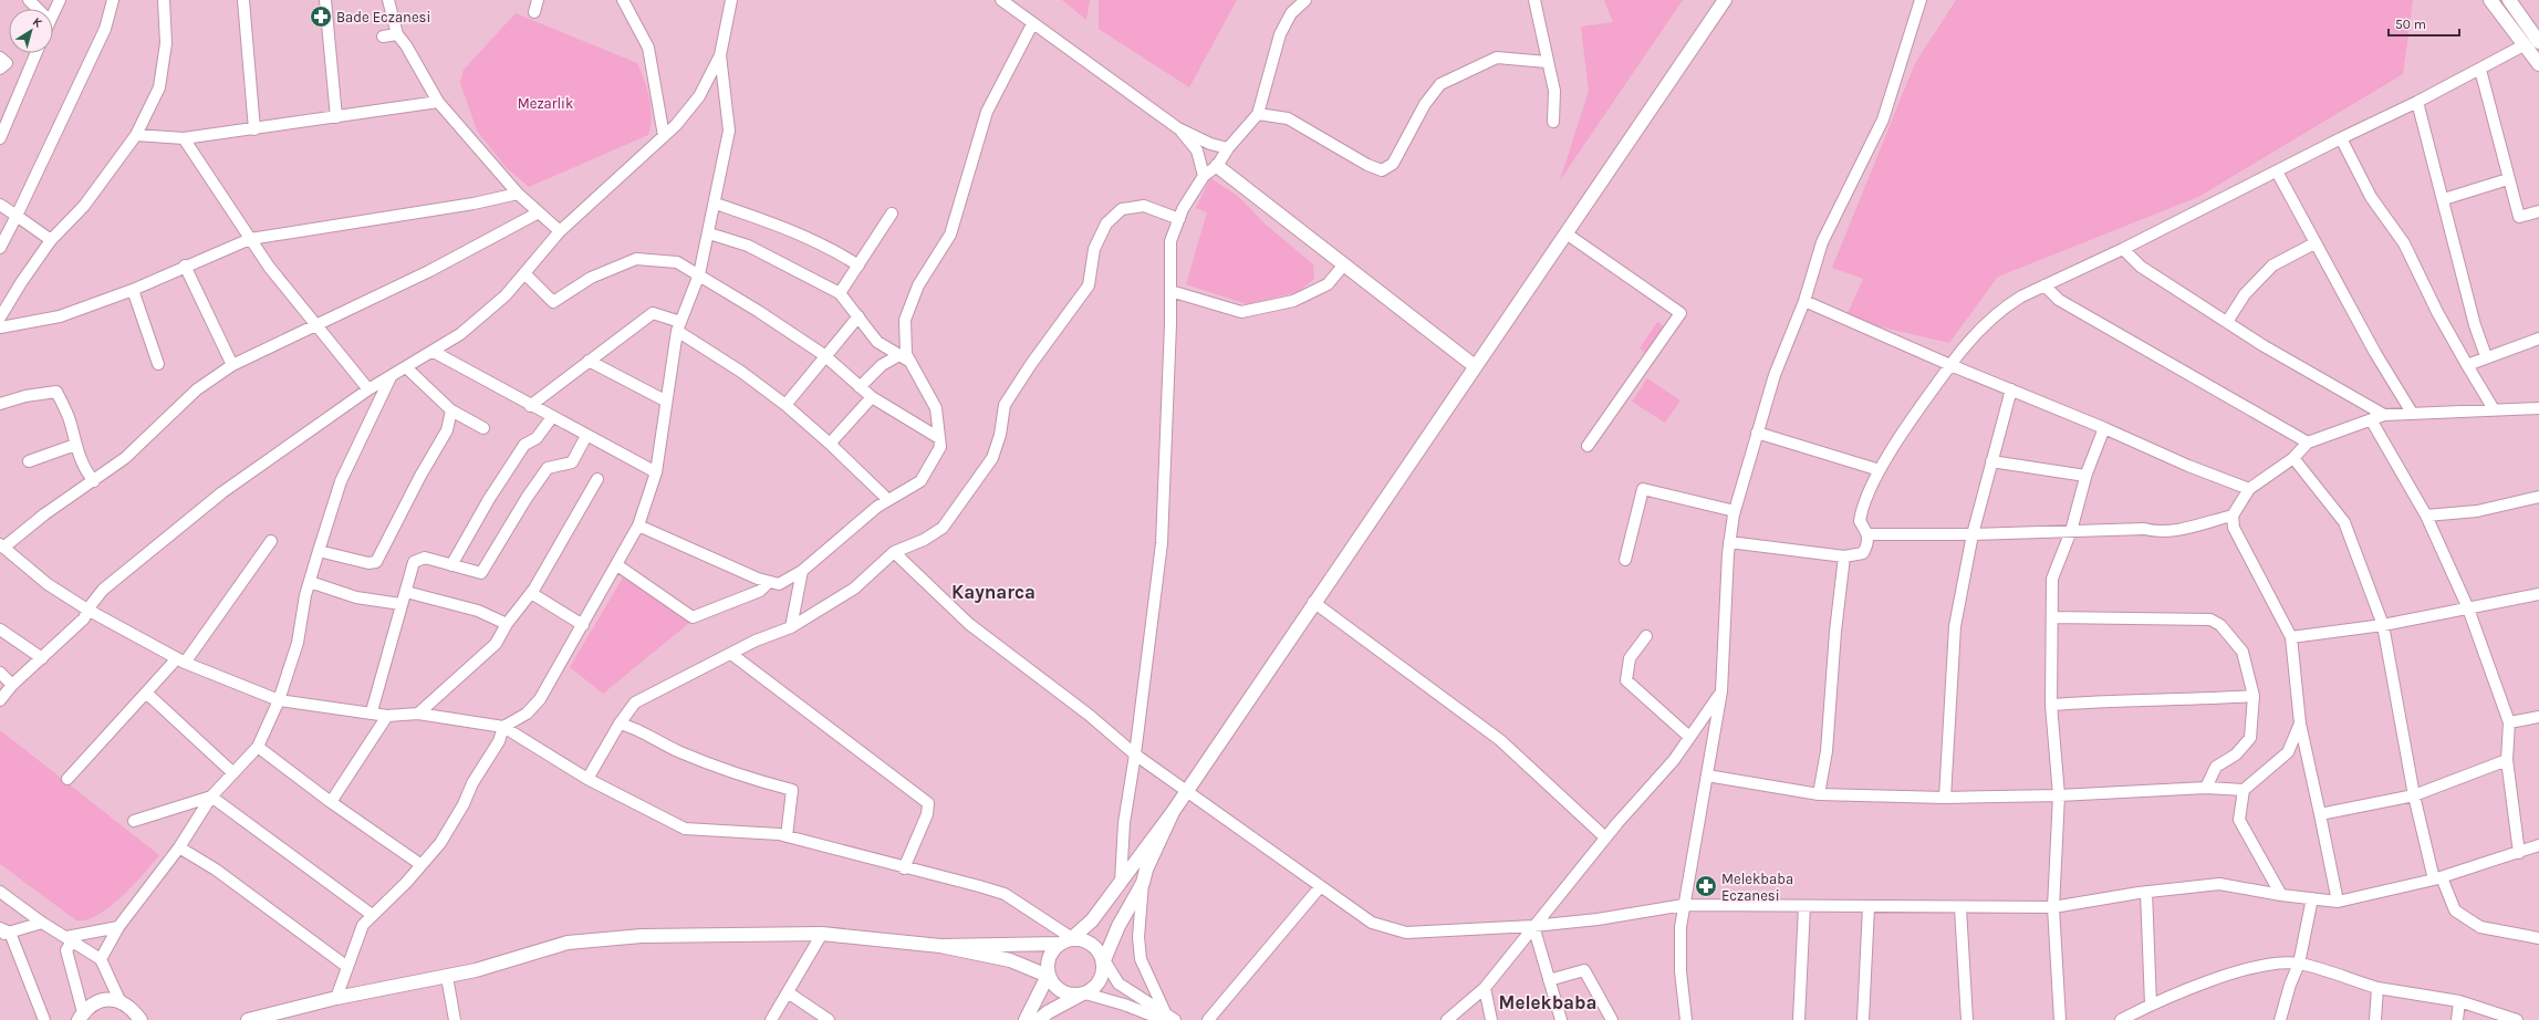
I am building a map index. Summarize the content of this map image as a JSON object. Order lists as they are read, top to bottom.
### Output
{
  "districts": ["Kaynarca", "Melekbaba"],
  "parks": ["Mezarlık"],
  "places": {
    "pharmacy": ["Bade Eczanesi", "Melekbaba Eczanesi"]
  },
  "scale_bar": "50 m",
  "north": "top right"
}
